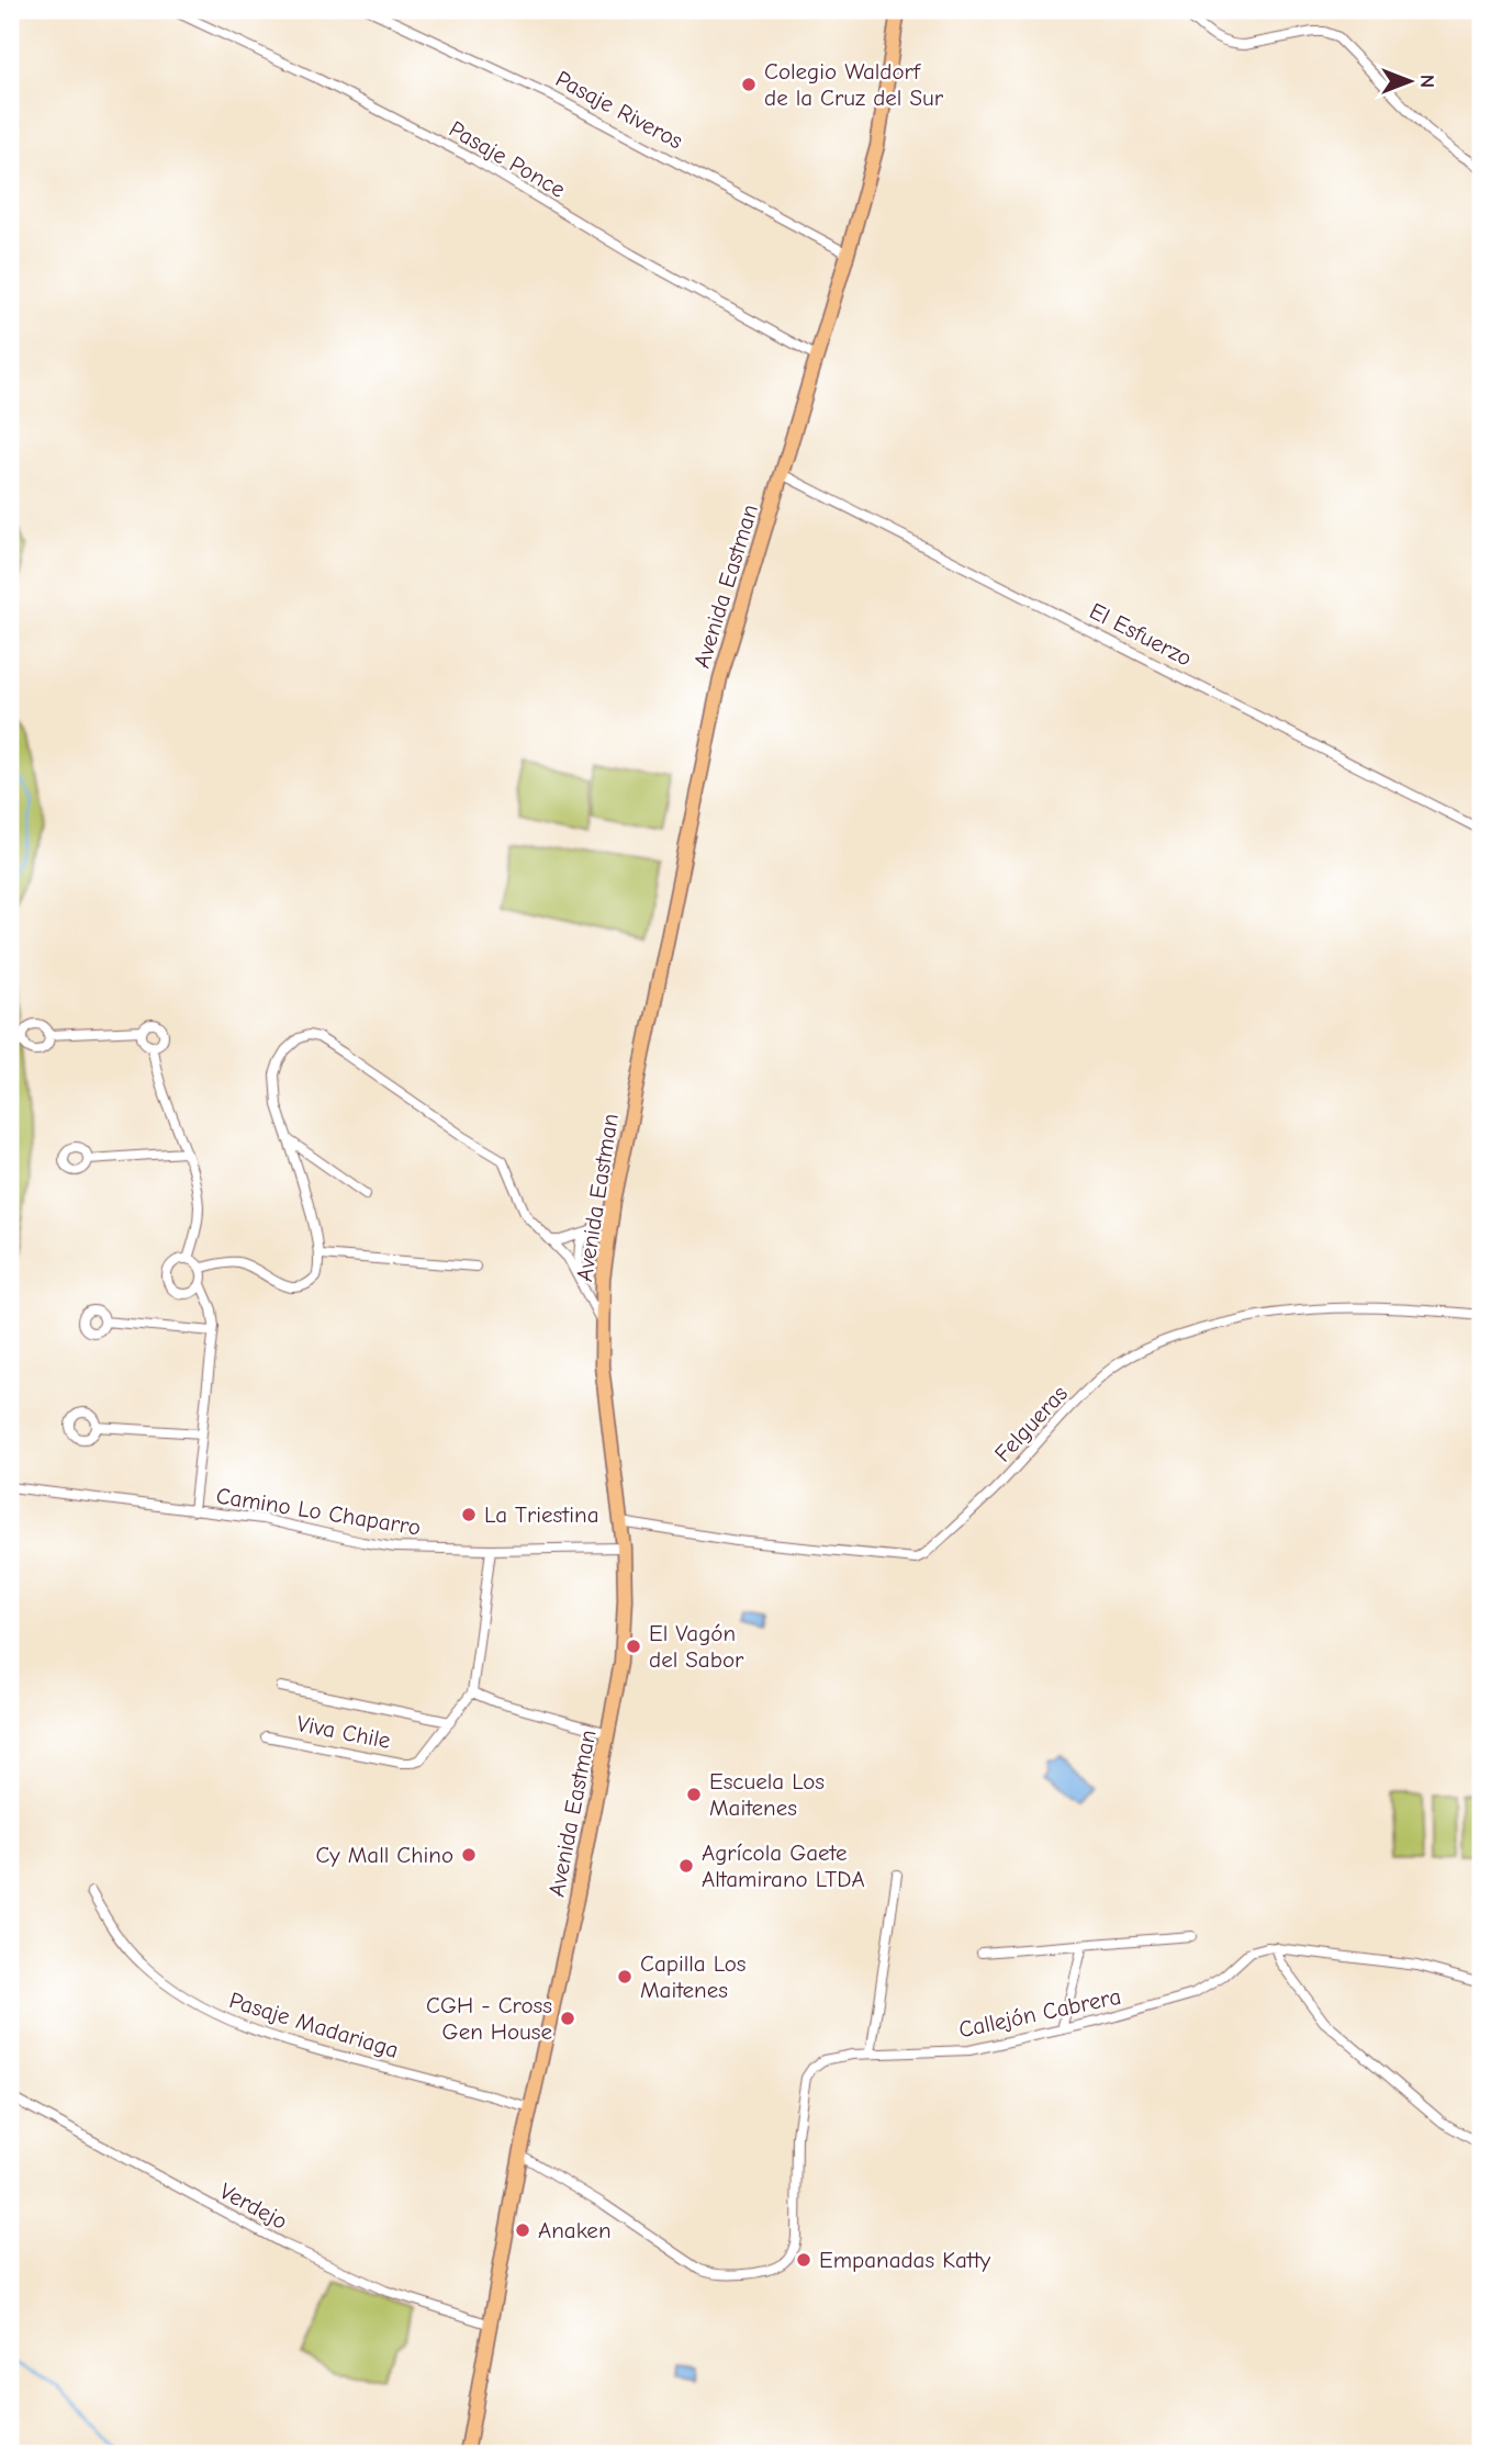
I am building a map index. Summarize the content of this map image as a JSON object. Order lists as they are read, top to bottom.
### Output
{
  "streets": {
    "main road": ["Avenida Eastman"],
    "street": [
      "Pasaje Riveros",
      "Pasaje Ponce",
      "El Esfuerzo",
      "Felgueras",
      "Camino Lo Chaparro",
      "Viva Chile",
      "Callejón Cabrera",
      "Pasaje Madariaga",
      "Verdejo"
    ]
  },
  "crossings": [
    ["Pasaje Riveros", "Avenida Eastman"],
    ["Pasaje Ponce", "Avenida Eastman"],
    ["Avenida Eastman", "El Esfuerzo"],
    ["Avenida Eastman", "Felgueras"],
    ["Avenida Eastman", "Camino Lo Chaparro"],
    ["Avenida Eastman", "Callejón Cabrera"],
    ["Avenida Eastman", "Pasaje Madariaga"],
    ["Avenida Eastman", "Verdejo"],
    ["Camino Lo Chaparro", "Viva Chile"]
  ],
  "places": [
    "Colegio Waldorf de la Cruz del Sur",
    "La Triestina",
    "El Vagón del Sabor",
    "Escuela Los Maitenes",
    "Cy Mall Chino",
    "Agrícola Gaete Altamirano LTDA",
    "Capilla Los Maitenes",
    "CGH - Cross Gen House",
    "Anaken",
    "Empanadas Katty"
  ],
  "north": "right"
}
